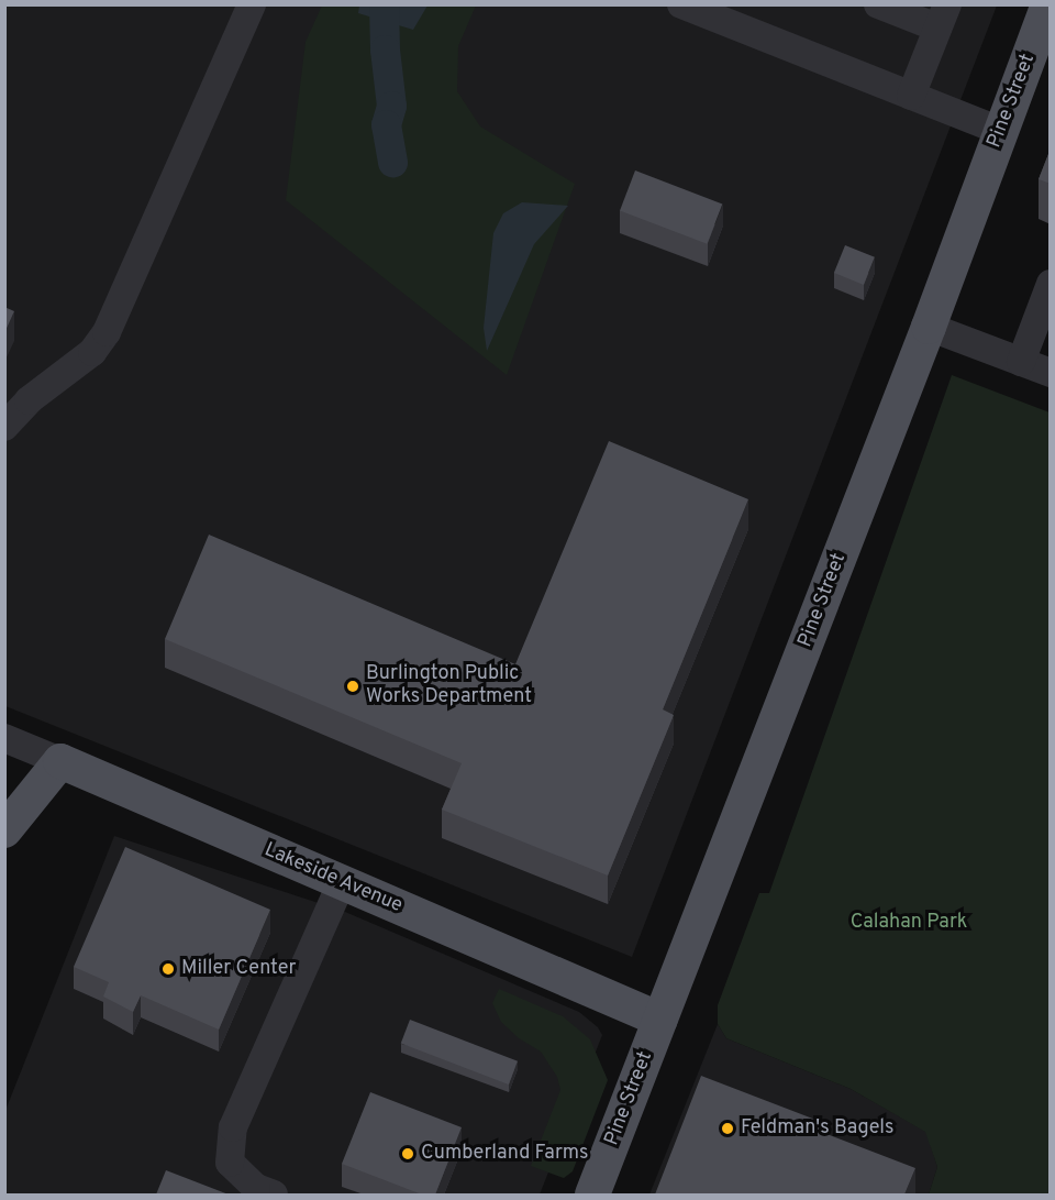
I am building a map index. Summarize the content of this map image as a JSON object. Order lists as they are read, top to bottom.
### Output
{
  "streets": {
    "main road": ["Pine Street", "Lakeside Avenue"]
  },
  "crossings": [
    ["Pine Street", "Lakeside Avenue"]
  ],
  "parks": ["Calahan Park"],
  "places": [
    "Burlington Public Works Department",
    "Miller Center",
    "Feldman's Bagels",
    "Cumberland Farms"
  ]
}
